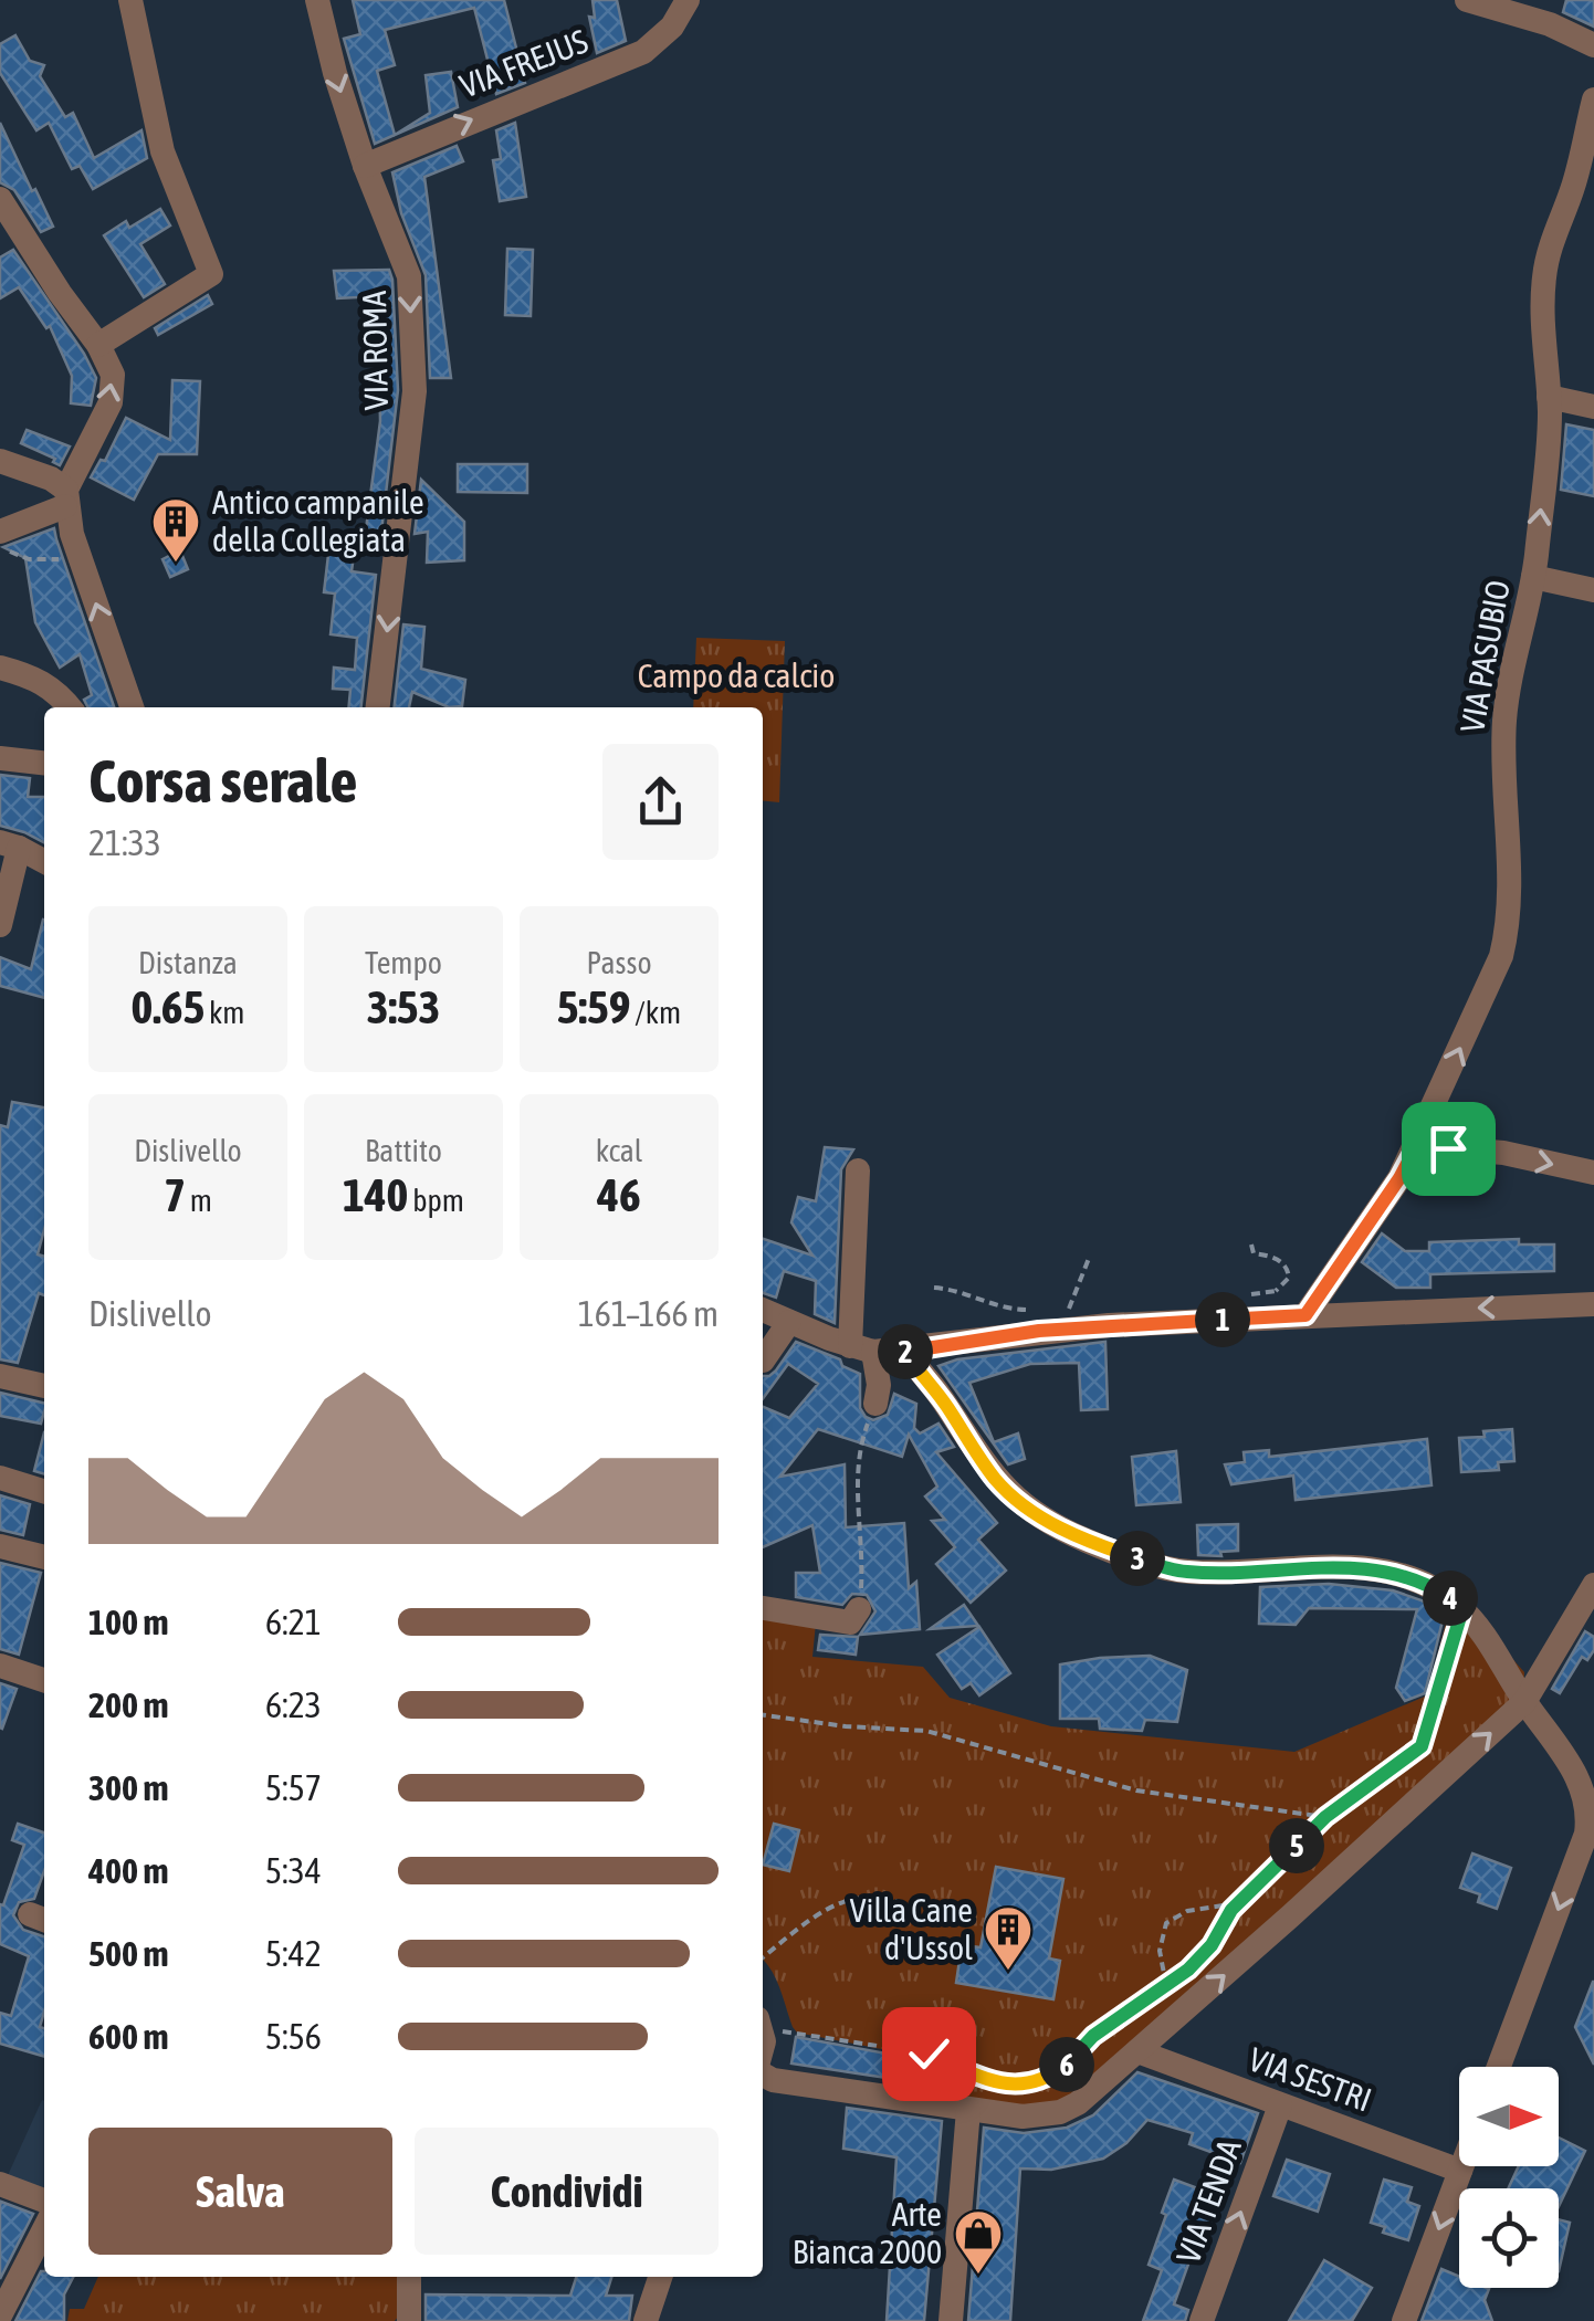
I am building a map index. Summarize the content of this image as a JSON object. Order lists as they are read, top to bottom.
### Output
{
  "streets": {
    "street": [
      "VIA FREJUS",
      "VIA ROMA",
      "VIA PASUBIO",
      "VIA SESTRI",
      "VIA TENDA"
    ]
  },
  "crossings": [
    ["VIA FREJUS", "VIA ROMA"],
    ["VIA SESTRI", "VIA TENDA"]
  ],
  "one_way": ["VIA FREJUS", "VIA ROMA", "VIA PASUBIO"],
  "parks": ["Campo da calcio"],
  "places": {
    "building": ["Antico campanile della Collegiata", "Villa Cane d'Ussol"],
    "shop": ["Arte Bianca 2000"]
  },
  "north": "right",
  "page": {
    "heading": ["Corsa serale", "21:33"],
    "stats": [
      ["Distanza", "0.65 km"],
      ["Tempo", "3:53"],
      ["Passo", "5:59 /km"],
      ["Dislivello", "7 m"],
      ["Battito", "140 bpm"],
      ["kcal", "46"]
    ],
    "chart": ["Dislivello", "161–166 m"],
    "pins": [
      "1",
      "2",
      "3",
      "4",
      "5",
      "6"
    ],
    "list": [
      {
        "name": "100 m",
        "note": "6:21"
      },
      {
        "name": "200 m",
        "note": "6:23"
      },
      {
        "name": "300 m",
        "note": "5:57"
      },
      {
        "name": "400 m",
        "note": "5:34"
      },
      {
        "name": "500 m",
        "note": "5:42"
      },
      {
        "name": "600 m",
        "note": "5:56"
      }
    ],
    "buttons": ["Salva", "Condividi"]
  }
}
